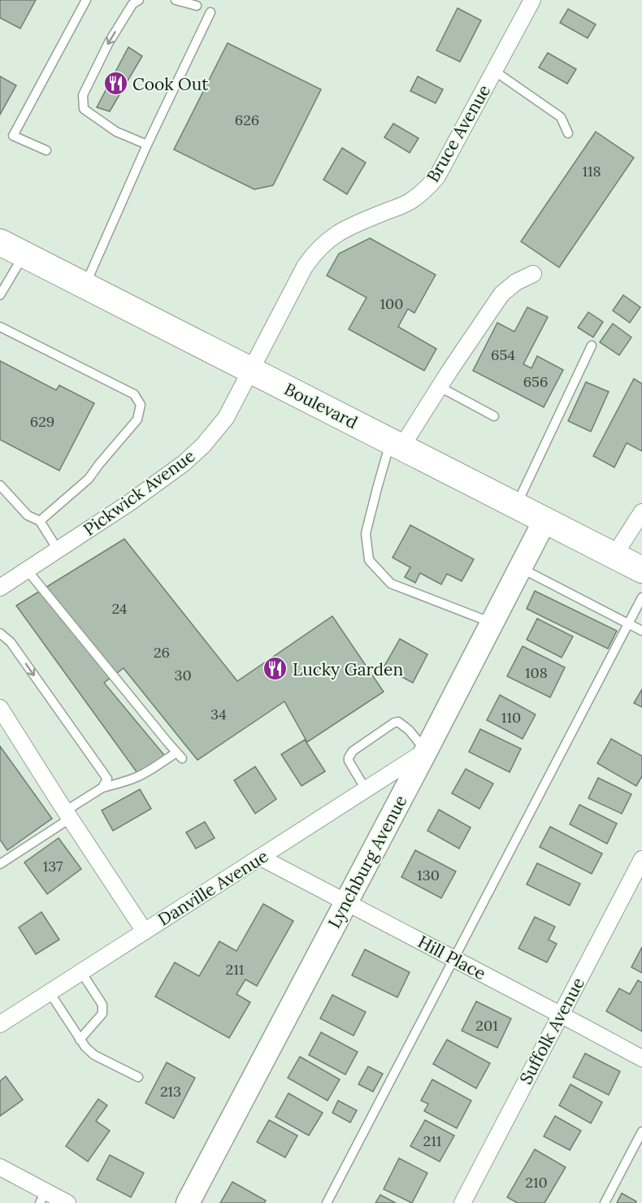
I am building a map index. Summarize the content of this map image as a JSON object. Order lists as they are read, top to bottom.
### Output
{
  "streets": {
    "main road": ["Boulevard"],
    "street": [
      "Bruce Avenue",
      "Pickwick Avenue",
      "Lynchburg Avenue",
      "Danville Avenue",
      "Hill Place",
      "Suffolk Avenue"
    ]
  },
  "crossings": [
    ["Bruce Avenue", "Boulevard"],
    ["Bruce Avenue", "Pickwick Avenue"],
    ["Boulevard", "Pickwick Avenue"],
    ["Boulevard", "Lynchburg Avenue"],
    ["Lynchburg Avenue", "Danville Avenue"],
    ["Lynchburg Avenue", "Hill Place"],
    ["Danville Avenue", "Hill Place"],
    ["Hill Place", "Suffolk Avenue"]
  ],
  "places": {
    "restaurant": ["Cook Out", "Lucky Garden"]
  },
  "house_numbers": [
    "626",
    "118",
    "100",
    "654",
    "656",
    "629",
    "24",
    "26",
    "108",
    "30",
    "34",
    "110",
    "137",
    "130",
    "211",
    "201",
    "213",
    "211",
    "210"
  ]
}
